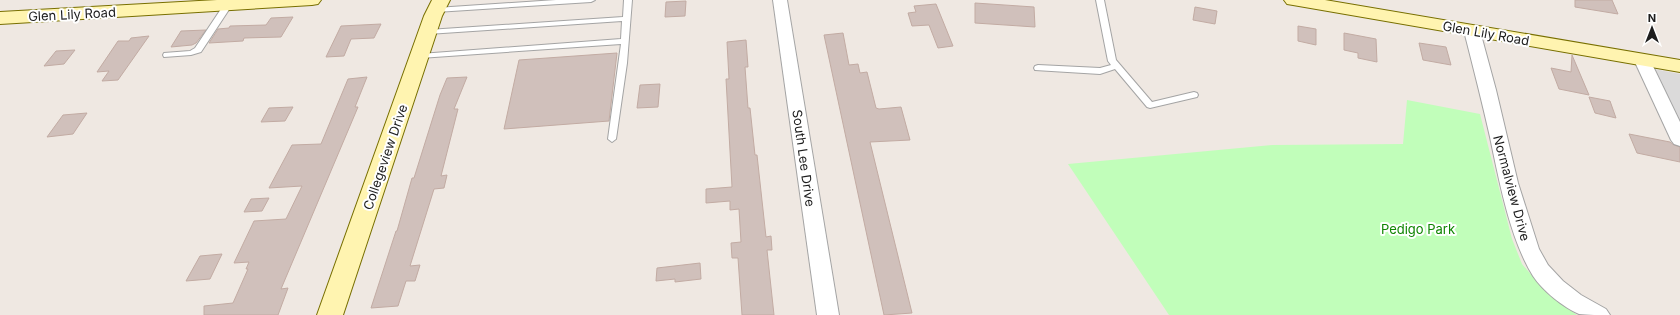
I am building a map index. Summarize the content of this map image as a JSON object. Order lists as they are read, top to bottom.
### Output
{
  "streets": {
    "street": [
      "Glen Lily Road",
      "Collegeview Drive",
      "South Lee Drive",
      "Normalview Drive"
    ]
  },
  "crossings": [
    ["Glen Lily Road", "Normalview Drive"]
  ],
  "parks": ["Pedigo Park"],
  "north": "top"
}
